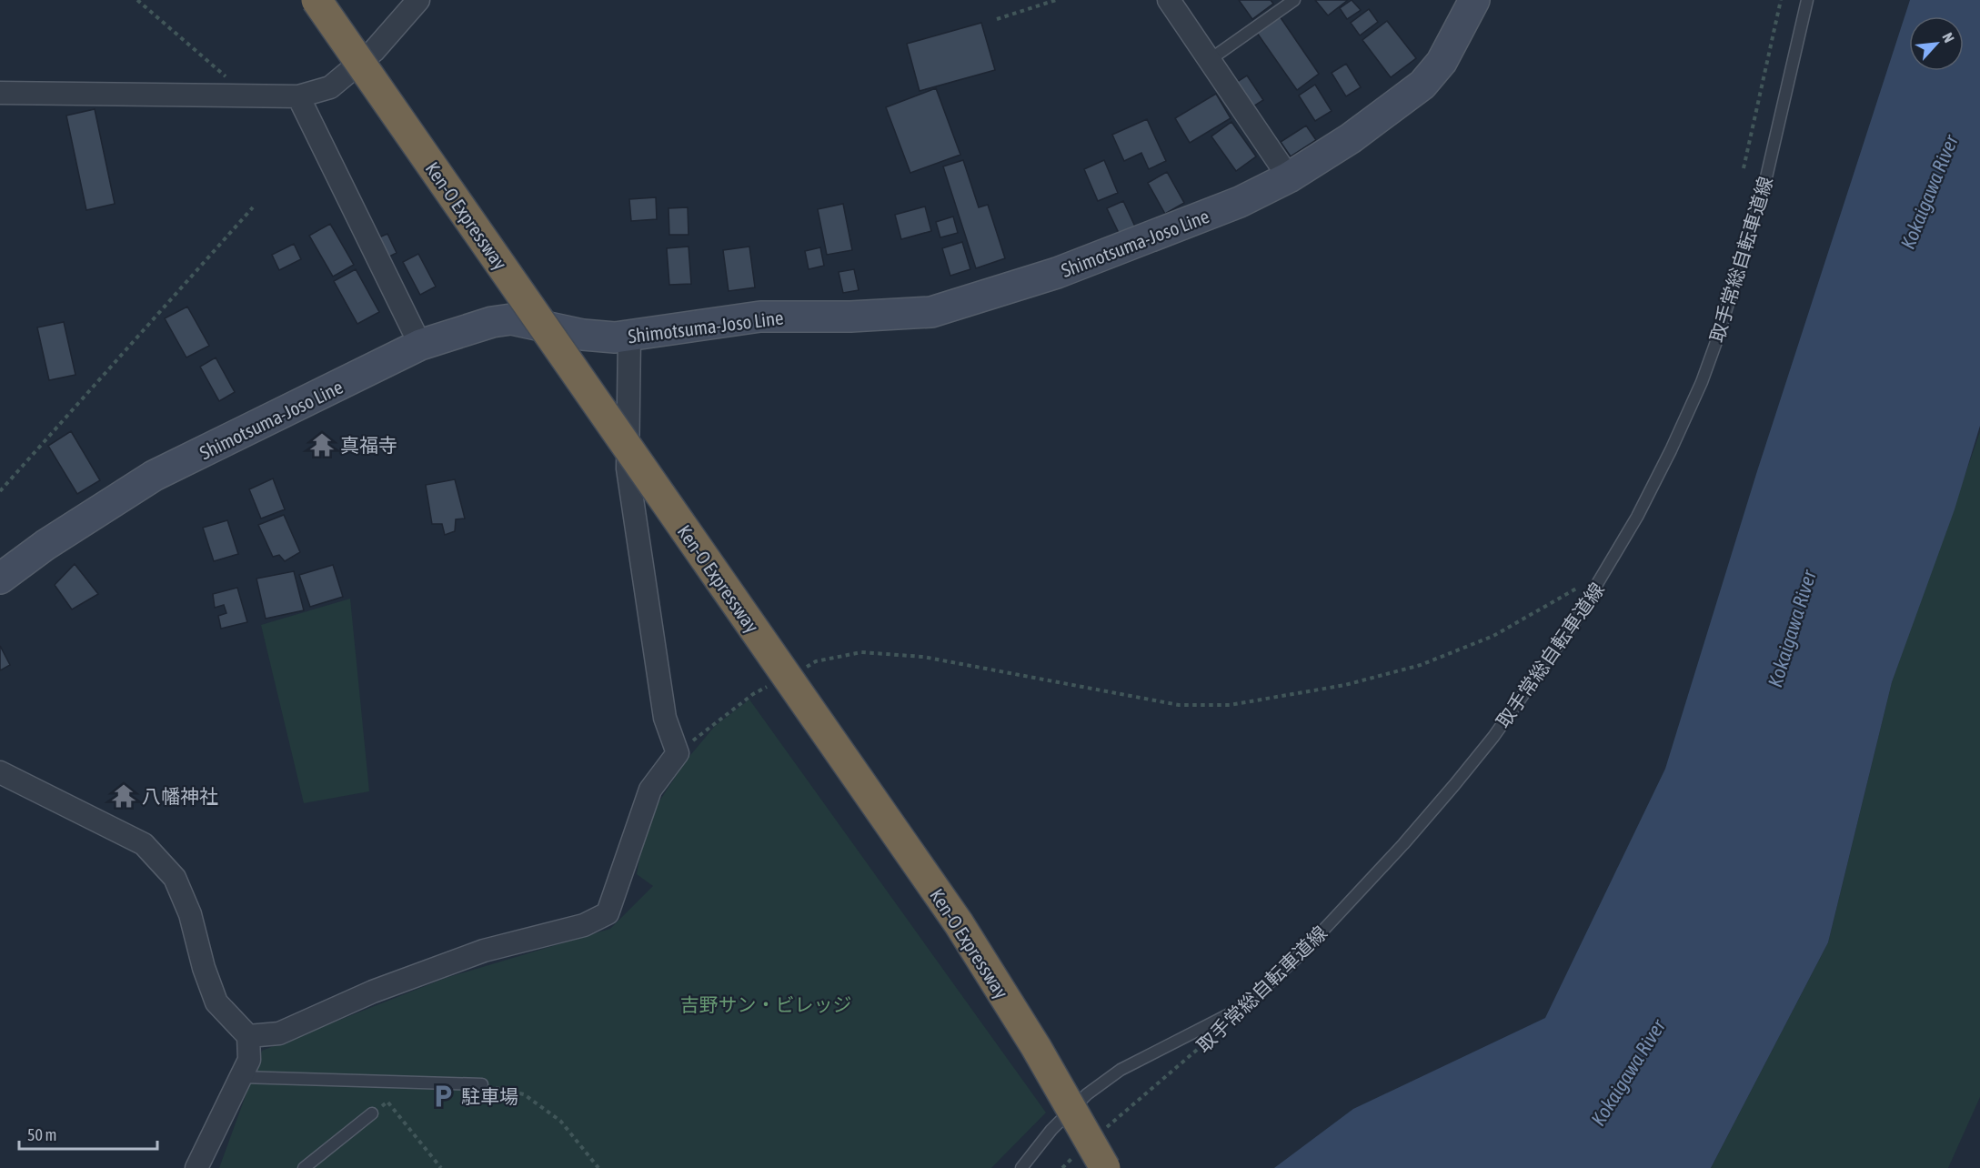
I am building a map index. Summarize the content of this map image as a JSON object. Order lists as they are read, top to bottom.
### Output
{
  "streets": {
    "highway": ["Ken-O Expressway"],
    "main road": ["Shimotsuma-Joso Line"],
    "lane": ["取手常総自転車道線"]
  },
  "water": ["Kokaigawa River"],
  "parks": ["吉野サン・ビレッジ"],
  "places": {
    "temple": ["真福寺", "八幡神社"],
    "parking": ["駐車場"]
  },
  "scale_bar": "50 m",
  "north": "top right"
}
